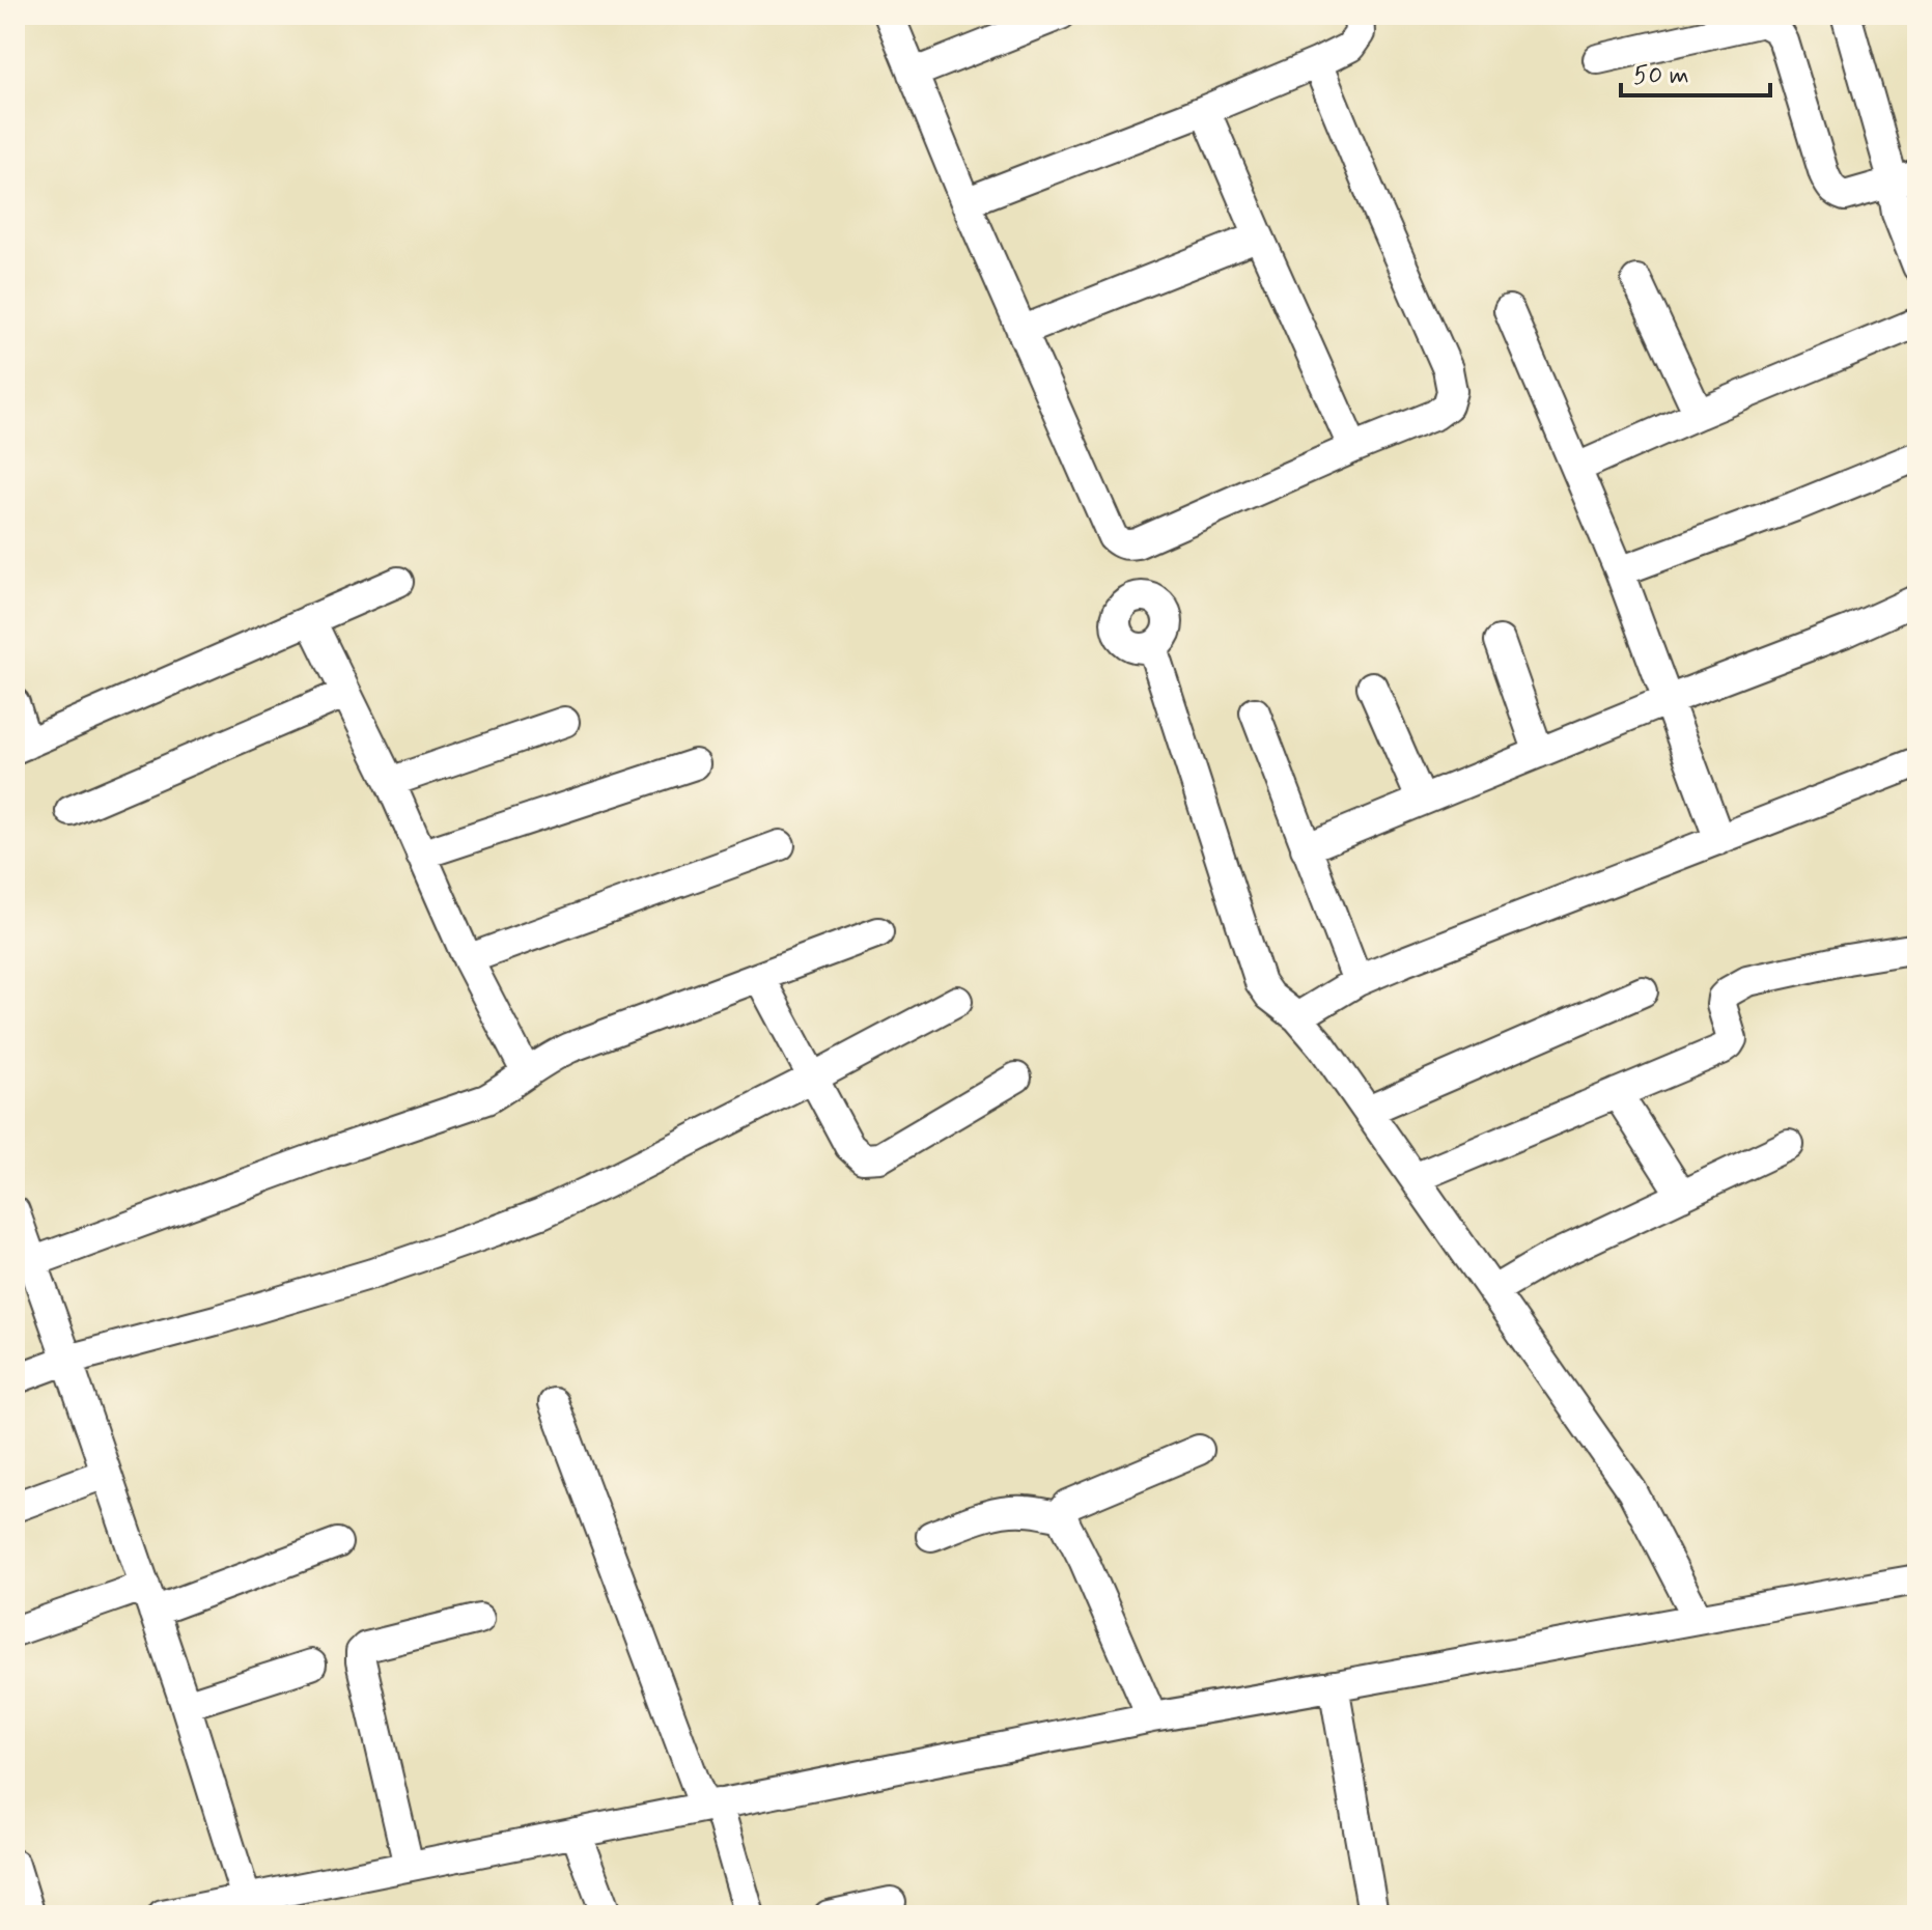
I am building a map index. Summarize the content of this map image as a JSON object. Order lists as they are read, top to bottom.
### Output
{
  "scale_bar": "50 m"
}
